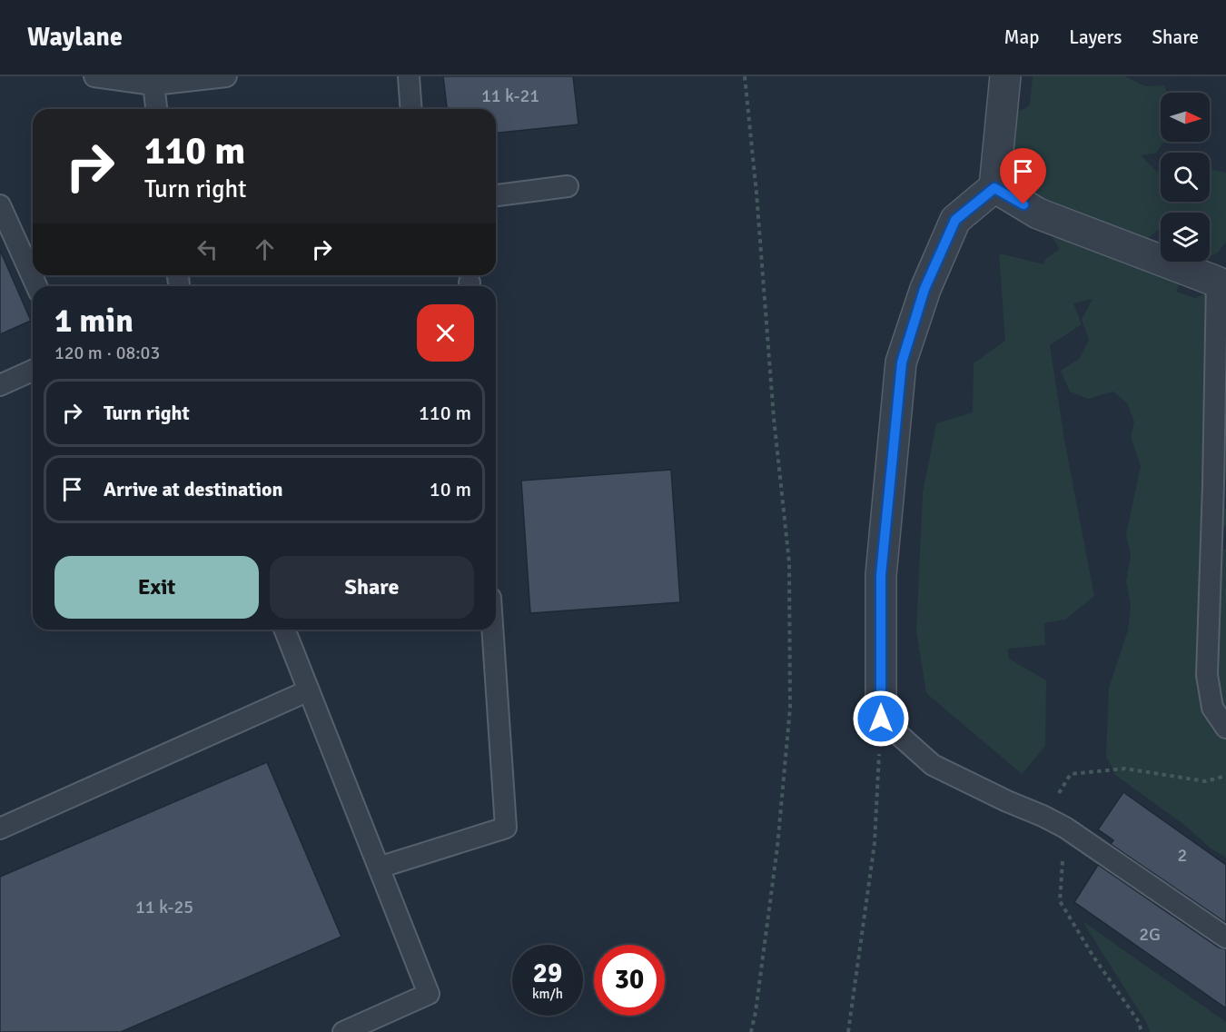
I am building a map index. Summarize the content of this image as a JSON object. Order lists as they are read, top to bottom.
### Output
{
  "house_numbers": [
    "11 k-21",
    "2",
    "11 k-25",
    "2G"
  ],
  "north": "right",
  "page": {
    "header": "Waylane",
    "nav": ["Map", "Layers", "Share"],
    "turn": ["110 m", "Turn right"],
    "heading": ["1 min", "120 m · 08:03"],
    "list": [
      {
        "name": "Turn right",
        "value": "110 m"
      },
      {
        "name": "Arrive at destination",
        "value": "10 m"
      }
    ],
    "buttons": ["Exit", "Share"],
    "speed": "29 km/h",
    "limit": "30"
  }
}
